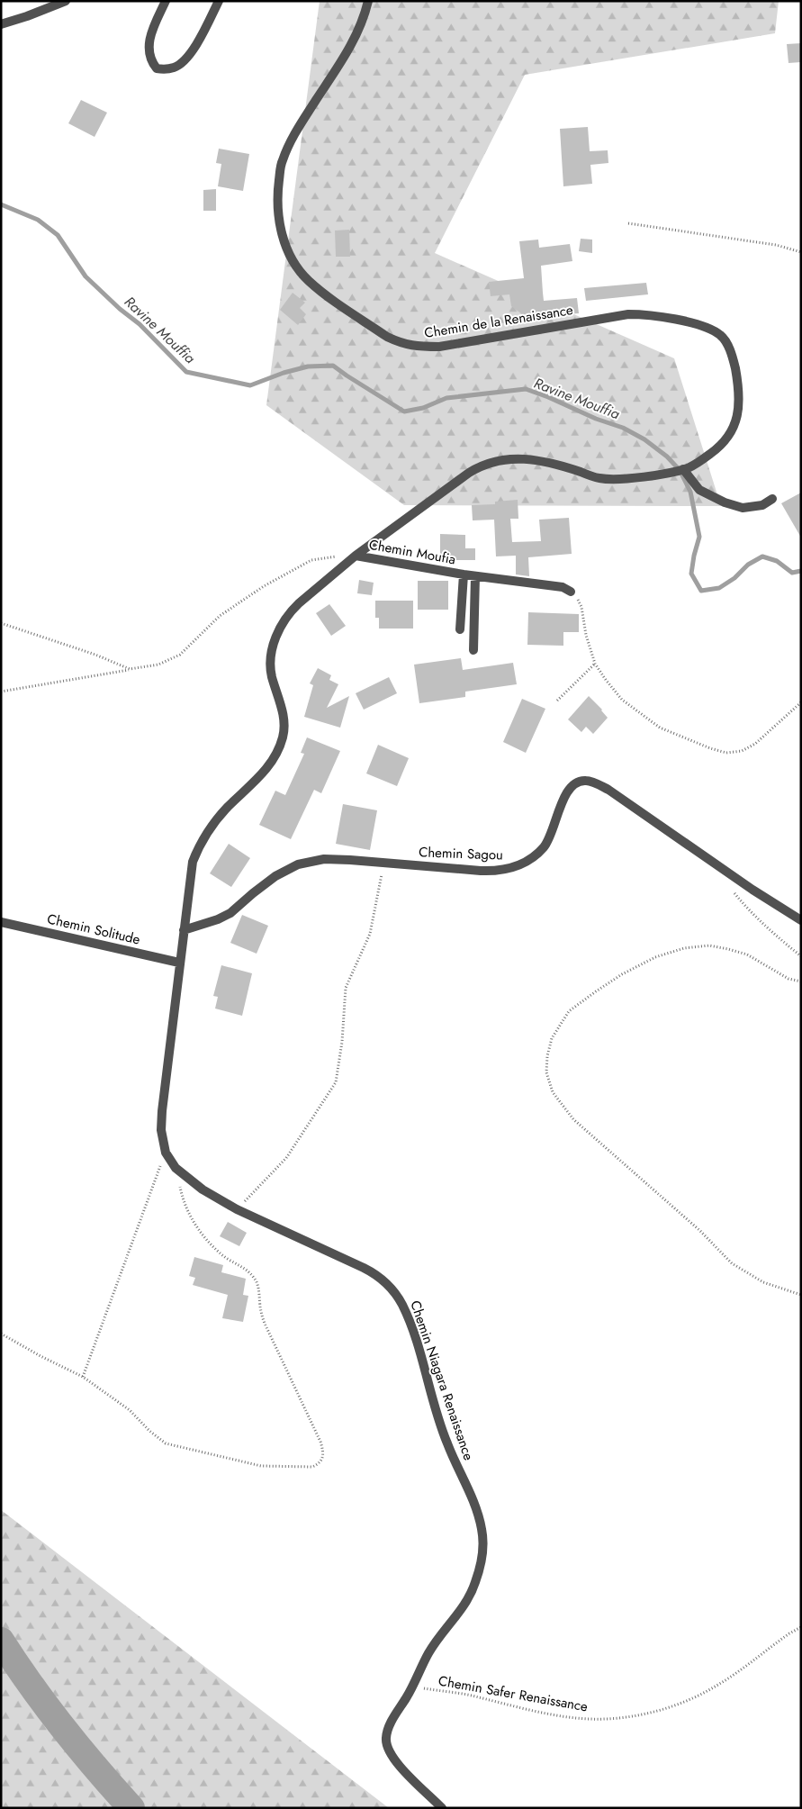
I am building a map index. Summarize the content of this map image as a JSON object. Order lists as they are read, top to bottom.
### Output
{
  "streets": {
    "street": [
      "Chemin de la Renaissance",
      "Chemin Moufia",
      "Chemin Sagou",
      "Chemin Solitude",
      "Chemin Niagara Renaissance"
    ],
    "path": ["Chemin Safer Renaissance"]
  },
  "crossings": [
    ["Chemin de la Renaissance", "Chemin Moufia"],
    ["Chemin de la Renaissance", "Chemin Sagou"],
    ["Chemin de la Renaissance", "Chemin Solitude"],
    ["Chemin de la Renaissance", "Chemin Niagara Renaissance"],
    ["Chemin Solitude", "Chemin Niagara Renaissance"],
    ["Chemin Niagara Renaissance", "Chemin Safer Renaissance"]
  ],
  "water": ["Ravine Mouffia"]
}
